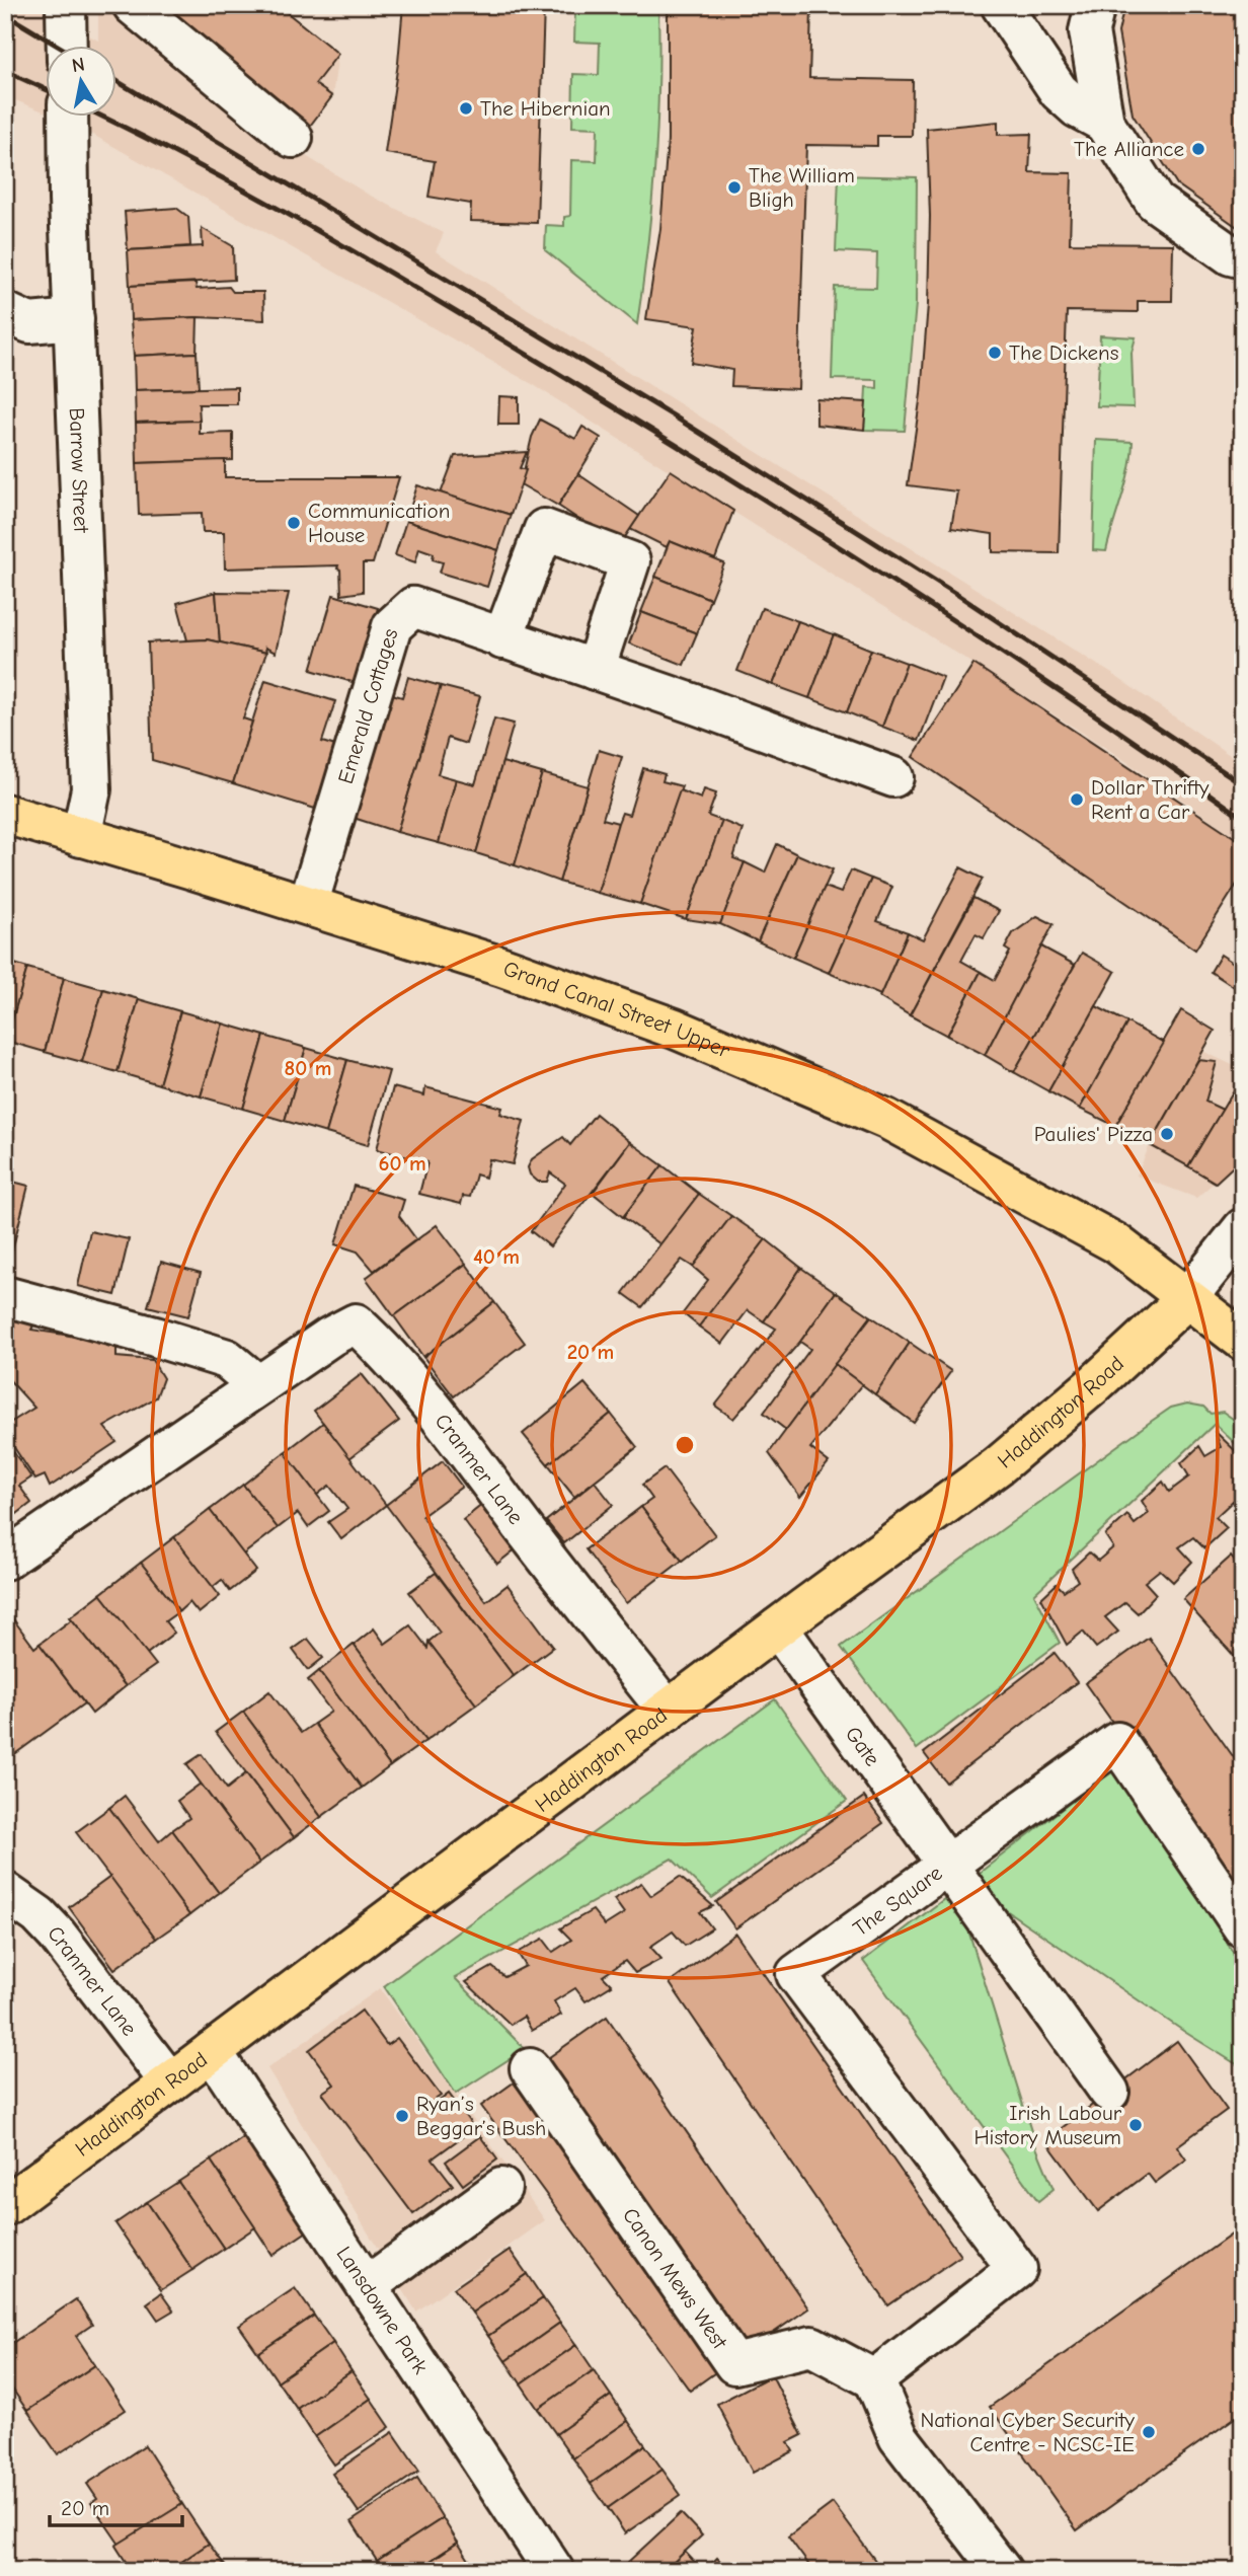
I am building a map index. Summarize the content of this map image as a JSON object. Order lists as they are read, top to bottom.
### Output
{
  "streets": {
    "main road": ["Grand Canal Street Upper", "Haddington Road"],
    "street": [
      "Barrow Street",
      "Emerald Cottages",
      "Cranmer Lane",
      "Gate",
      "The Square",
      "Canon Mews West",
      "Lansdowne Park"
    ]
  },
  "crossings": [
    ["Barrow Street", "Grand Canal Street Upper"],
    ["Emerald Cottages", "Grand Canal Street Upper"],
    ["Grand Canal Street Upper", "Haddington Road"],
    ["Haddington Road", "Cranmer Lane"],
    ["Haddington Road", "Gate"],
    ["Haddington Road", "Lansdowne Park"],
    ["Gate", "The Square"],
    ["The Square", "Canon Mews West"]
  ],
  "places": [
    "The Hibernian",
    "The Alliance",
    "The William Bligh",
    "The Dickens",
    "Communication House",
    "Dollar Thrifty Rent a Car",
    "Paulies' Pizza",
    "Ryan’s Beggar’s Bush",
    "Irish Labour History Museum",
    "National Cyber Security Centre - NCSC-IE"
  ],
  "scale_bar": "20 m",
  "north": "top",
  "rings": [
    "80 m",
    "60 m",
    "40 m",
    "20 m"
  ]
}
